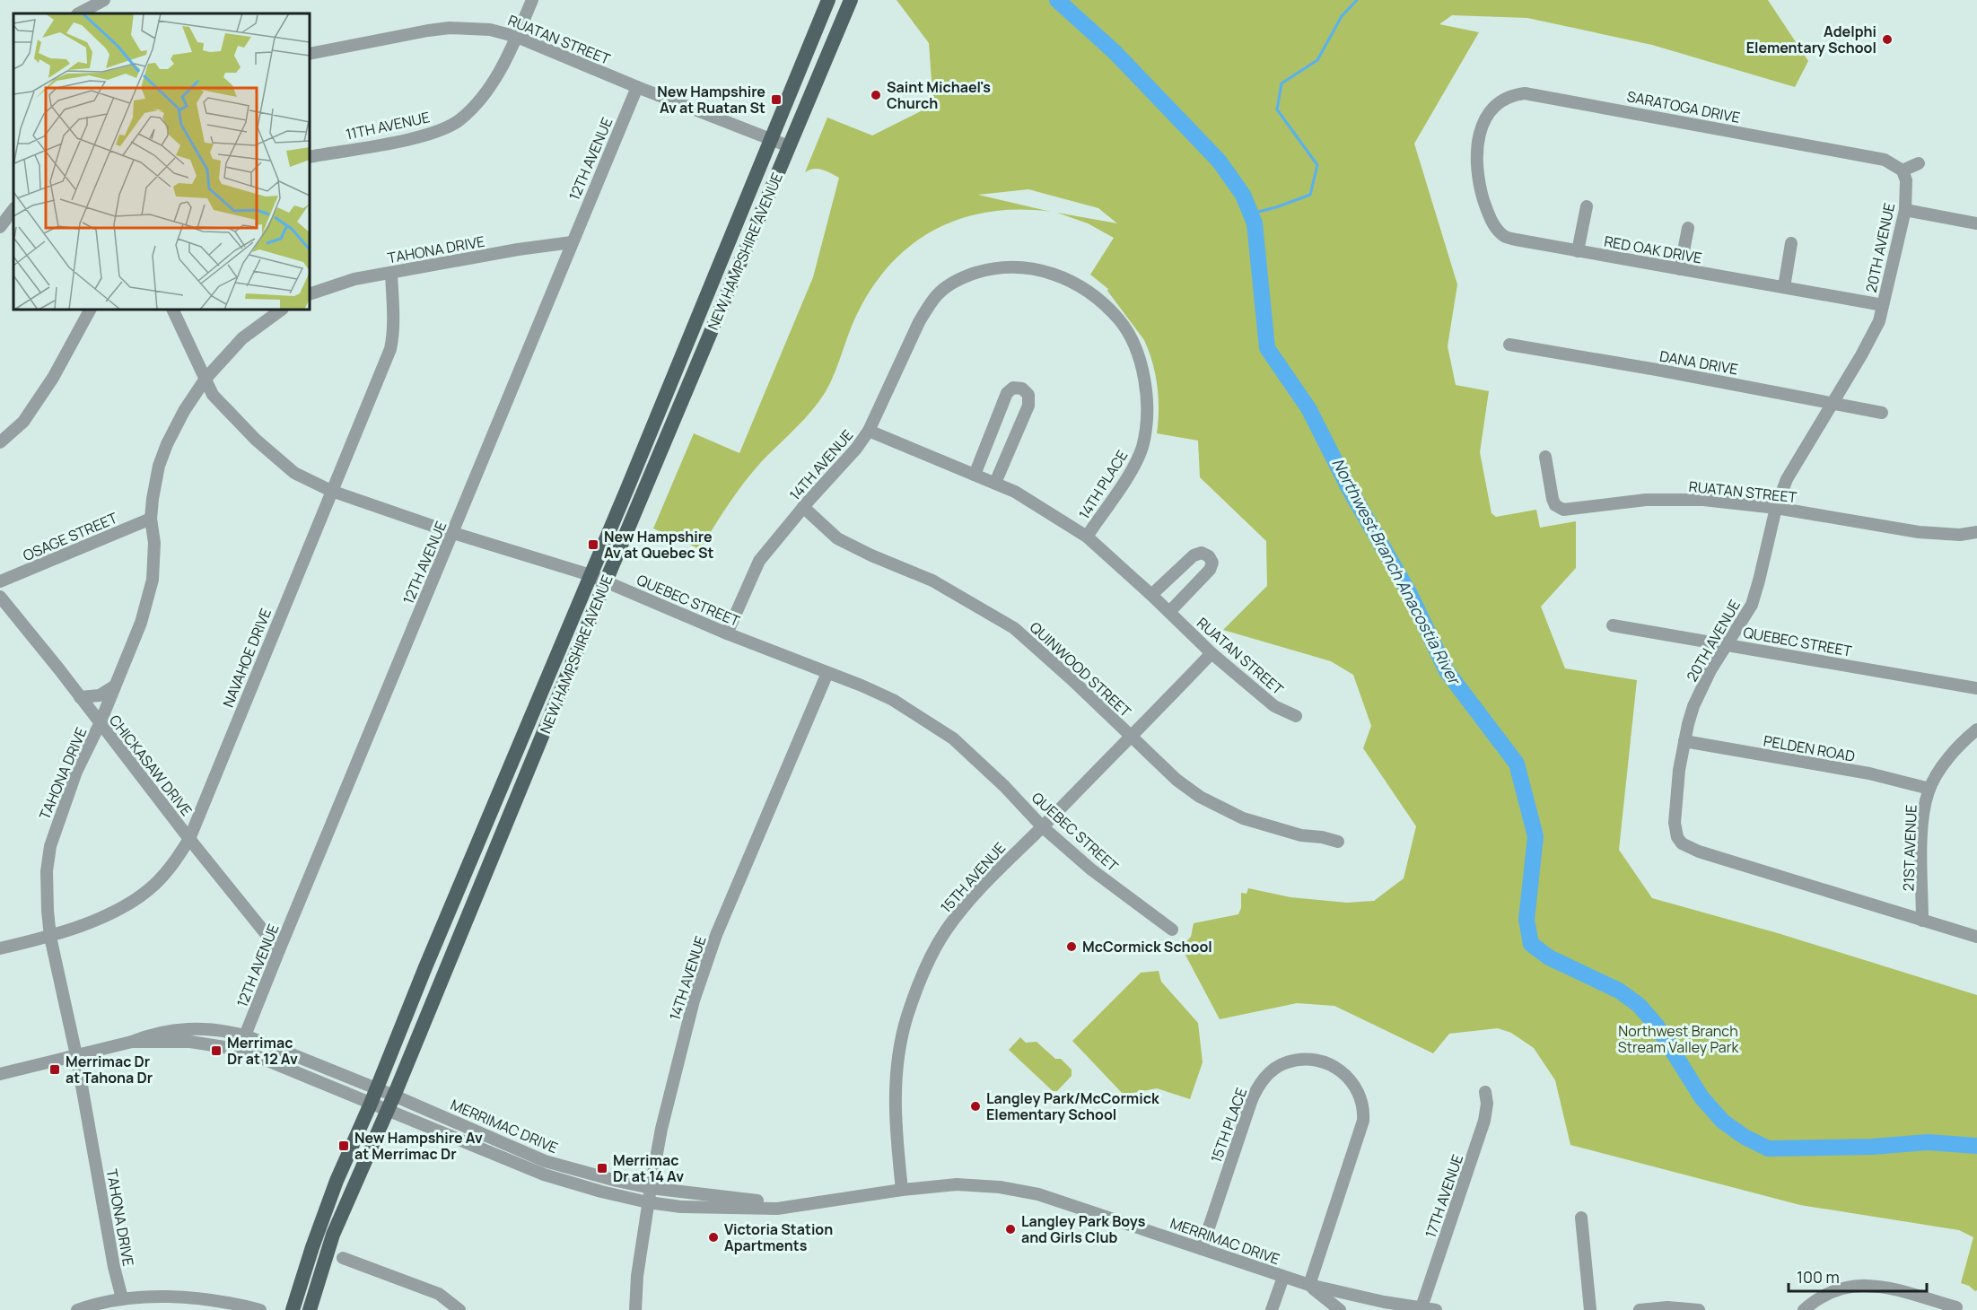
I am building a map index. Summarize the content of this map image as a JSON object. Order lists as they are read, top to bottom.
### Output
{
  "streets": {
    "main road": ["NEW HAMPSHIRE AVENUE"],
    "street": [
      "RUATAN STREET",
      "SARATOGA DRIVE",
      "11TH AVENUE",
      "12TH AVENUE",
      "20TH AVENUE",
      "TAHONA DRIVE",
      "RED OAK DRIVE",
      "DANA DRIVE",
      "14TH AVENUE",
      "14TH PLACE",
      "OSAGE STREET",
      "QUEBEC STREET",
      "NAVAHOE DRIVE",
      "QUINWOOD STREET",
      "PELDEN ROAD",
      "CHICKASAW DRIVE",
      "21ST AVENUE",
      "15TH AVENUE",
      "15TH PLACE",
      "MERRIMAC DRIVE",
      "17TH AVENUE"
    ]
  },
  "crossings": [
    ["RUATAN STREET", "11TH AVENUE"],
    ["RUATAN STREET", "12TH AVENUE"],
    ["RUATAN STREET", "20TH AVENUE"],
    ["RUATAN STREET", "NEW HAMPSHIRE AVENUE"],
    ["RUATAN STREET", "14TH AVENUE"],
    ["RUATAN STREET", "14TH PLACE"],
    ["RUATAN STREET", "15TH AVENUE"],
    ["SARATOGA DRIVE", "20TH AVENUE"],
    ["SARATOGA DRIVE", "RED OAK DRIVE"],
    ["12TH AVENUE", "TAHONA DRIVE"],
    ["12TH AVENUE", "QUEBEC STREET"],
    ["12TH AVENUE", "CHICKASAW DRIVE"],
    ["12TH AVENUE", "MERRIMAC DRIVE"],
    ["20TH AVENUE", "RED OAK DRIVE"],
    ["20TH AVENUE", "DANA DRIVE"],
    ["20TH AVENUE", "QUEBEC STREET"],
    ["20TH AVENUE", "PELDEN ROAD"],
    ["20TH AVENUE", "21ST AVENUE"],
    ["TAHONA DRIVE", "OSAGE STREET"],
    ["TAHONA DRIVE", "QUEBEC STREET"],
    ["TAHONA DRIVE", "NAVAHOE DRIVE"],
    ["TAHONA DRIVE", "CHICKASAW DRIVE"],
    ["TAHONA DRIVE", "MERRIMAC DRIVE"],
    ["NEW HAMPSHIRE AVENUE", "QUEBEC STREET"],
    ["NEW HAMPSHIRE AVENUE", "MERRIMAC DRIVE"],
    ["14TH AVENUE", "14TH PLACE"],
    ["14TH AVENUE", "QUEBEC STREET"],
    ["14TH AVENUE", "QUINWOOD STREET"],
    ["14TH AVENUE", "MERRIMAC DRIVE"],
    ["QUEBEC STREET", "NAVAHOE DRIVE"],
    ["QUEBEC STREET", "15TH AVENUE"],
    ["NAVAHOE DRIVE", "CHICKASAW DRIVE"],
    ["QUINWOOD STREET", "15TH AVENUE"],
    ["PELDEN ROAD", "21ST AVENUE"],
    ["15TH AVENUE", "MERRIMAC DRIVE"],
    ["15TH PLACE", "MERRIMAC DRIVE"],
    ["MERRIMAC DRIVE", "17TH AVENUE"]
  ],
  "water": ["Northwest Branch Anacostia River"],
  "parks": ["Northwest Branch Stream Valley Park"],
  "places": {
    "other": [
      "Adelphi Elementary School",
      "Saint Michael's Church",
      "McCormick School",
      "Langley Park/McCormick Elementary School",
      "Langley Park Boys and Girls Club",
      "Victoria Station Apartments"
    ],
    "transit": [
      "New Hampshire Av at Ruatan St",
      "New Hampshire Av at Quebec St",
      "Merrimac Dr at 12 Av",
      "Merrimac Dr at Tahona Dr",
      "New Hampshire Av at Merrimac Dr",
      "Merrimac Dr at 14 Av"
    ]
  },
  "scale_bar": "100 m"
}
